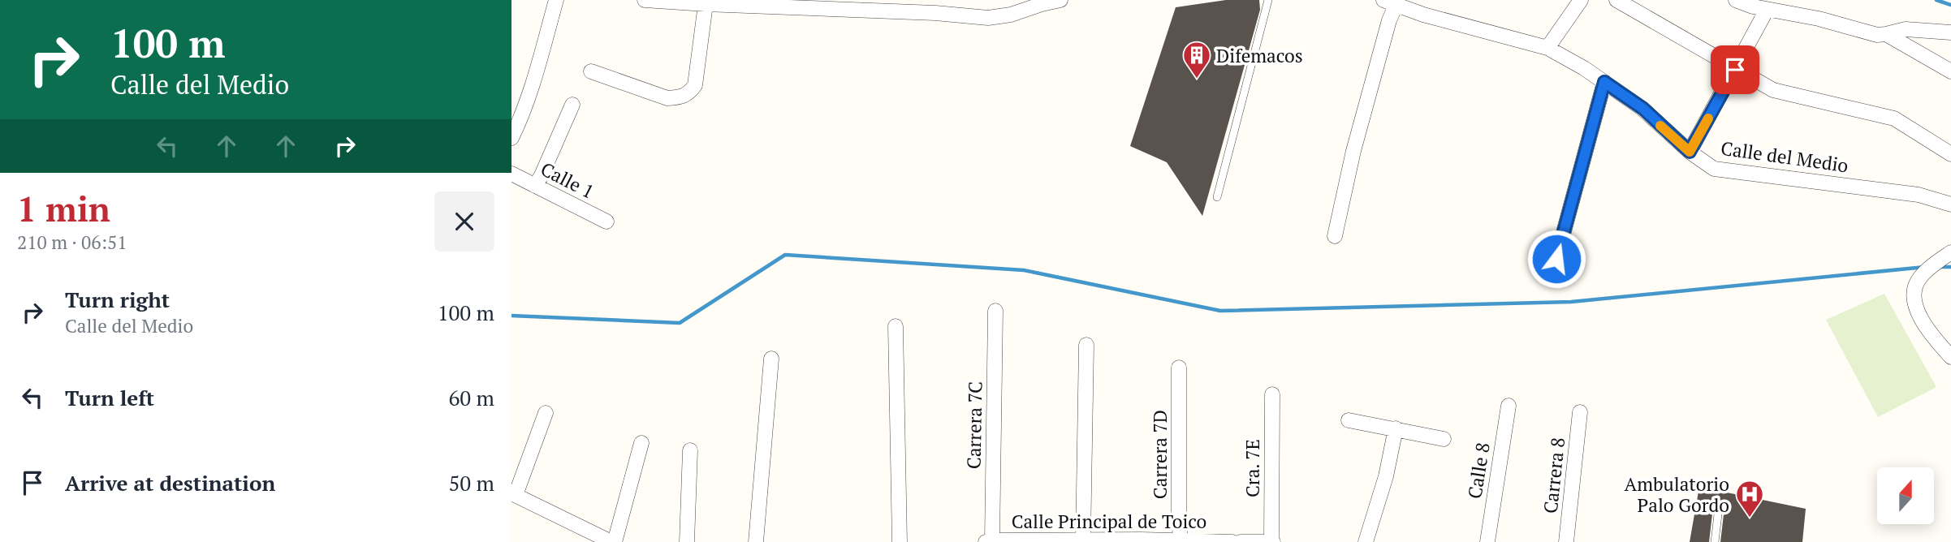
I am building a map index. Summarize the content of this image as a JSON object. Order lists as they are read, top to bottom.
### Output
{
  "streets": {
    "street": [
      "Calle del Medio",
      "Calle 1",
      "Carrera 7C",
      "Carrera 7D",
      "Cra. 7E",
      "Calle 8",
      "Carrera 8",
      "Calle Principal de Toico"
    ]
  },
  "crossings": [
    ["Carrera 7C", "Calle Principal de Toico"],
    ["Carrera 7D", "Calle Principal de Toico"]
  ],
  "places": {
    "building": ["Difemacos"],
    "hospital": ["Ambulatorio Palo Gordo"]
  },
  "north": "top",
  "page": {
    "turn": ["100 m", "Calle del Medio"],
    "heading": ["1 min", "210 m · 06:51"],
    "list": [
      {
        "name": "Turn right",
        "note": "Calle del Medio",
        "value": "100 m"
      },
      {
        "name": "Turn left",
        "value": "60 m"
      },
      {
        "name": "Arrive at destination",
        "value": "50 m"
      }
    ]
  }
}
